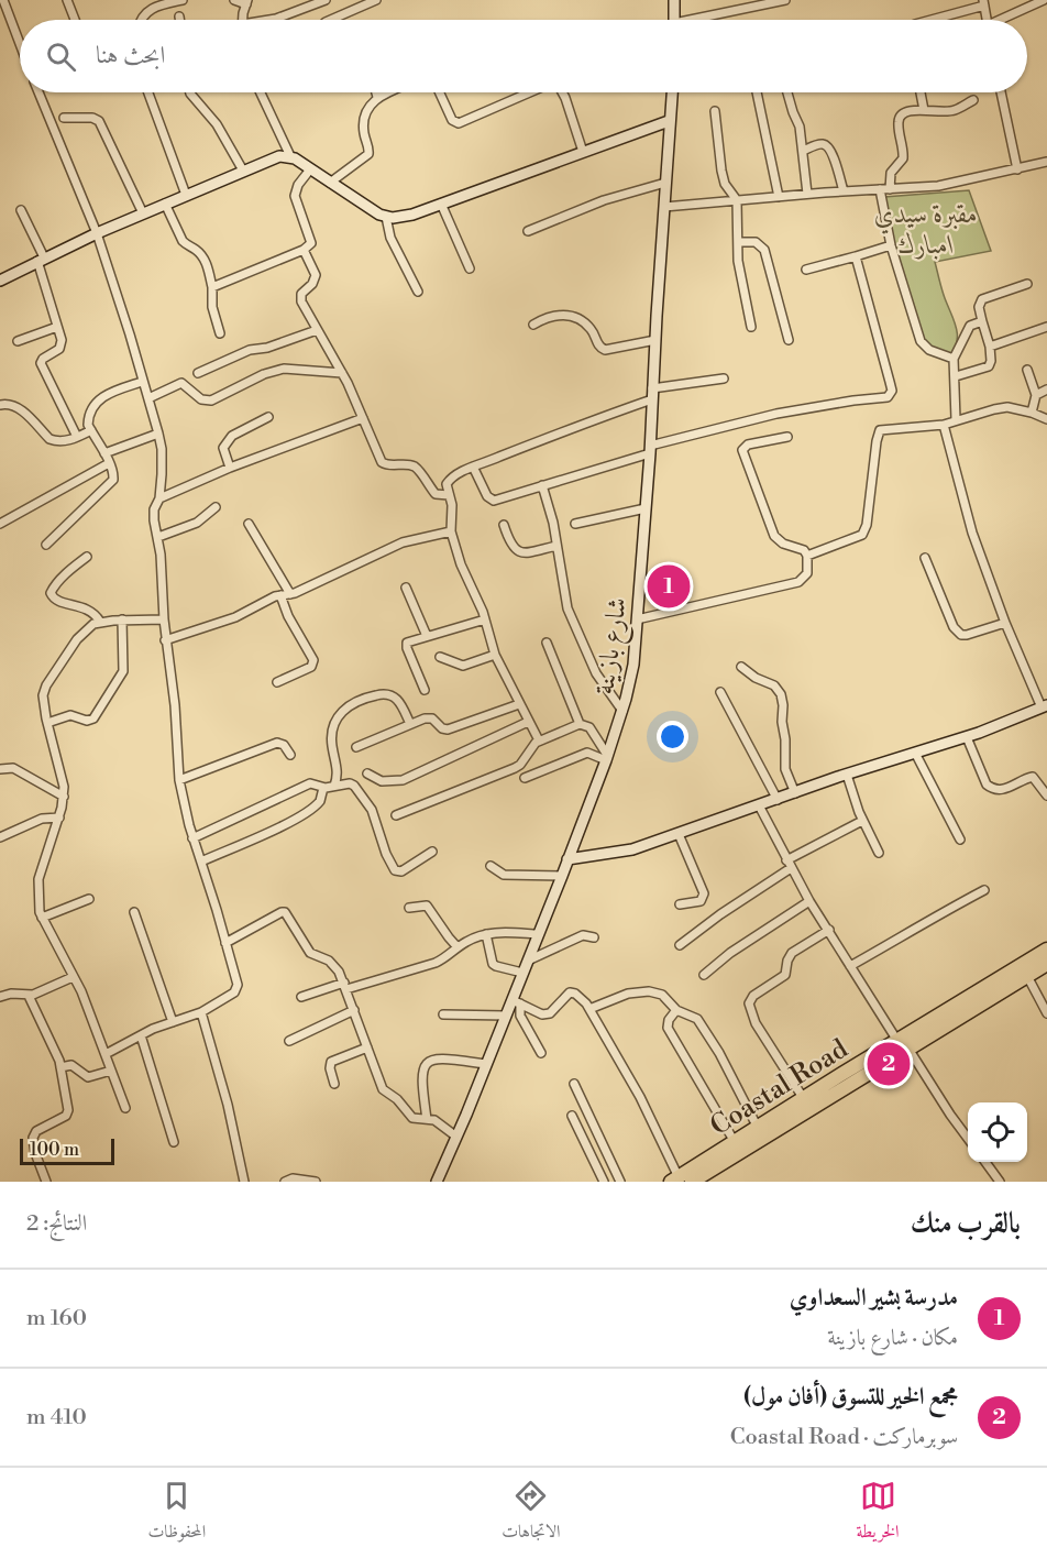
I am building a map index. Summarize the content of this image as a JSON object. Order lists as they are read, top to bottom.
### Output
{
  "streets": {
    "highway": ["Coastal Road"],
    "street": ["شارع بازينة"]
  },
  "parks": ["مقبرة سيدي امبارك"],
  "scale_bar": "100 m",
  "page": {
    "search": "ابحث هنا",
    "pins": ["1", "2"],
    "scale": "100 m",
    "heading": ["بالقرب منك", "النتائج: 2"],
    "list": [
      {
        "mark": "1",
        "name": "مدرسة بشير السعداوي",
        "note": "مكان · شارع بازينة",
        "value": "160 m"
      },
      {
        "mark": "2",
        "name": "مجمع الخير للتسوق (أفان مول)",
        "note": "سوبرماركت · Coastal Road",
        "value": "410 m"
      }
    ],
    "nav": ["الخريطة", "الاتجاهات", "المحفوظات"]
  }
}
